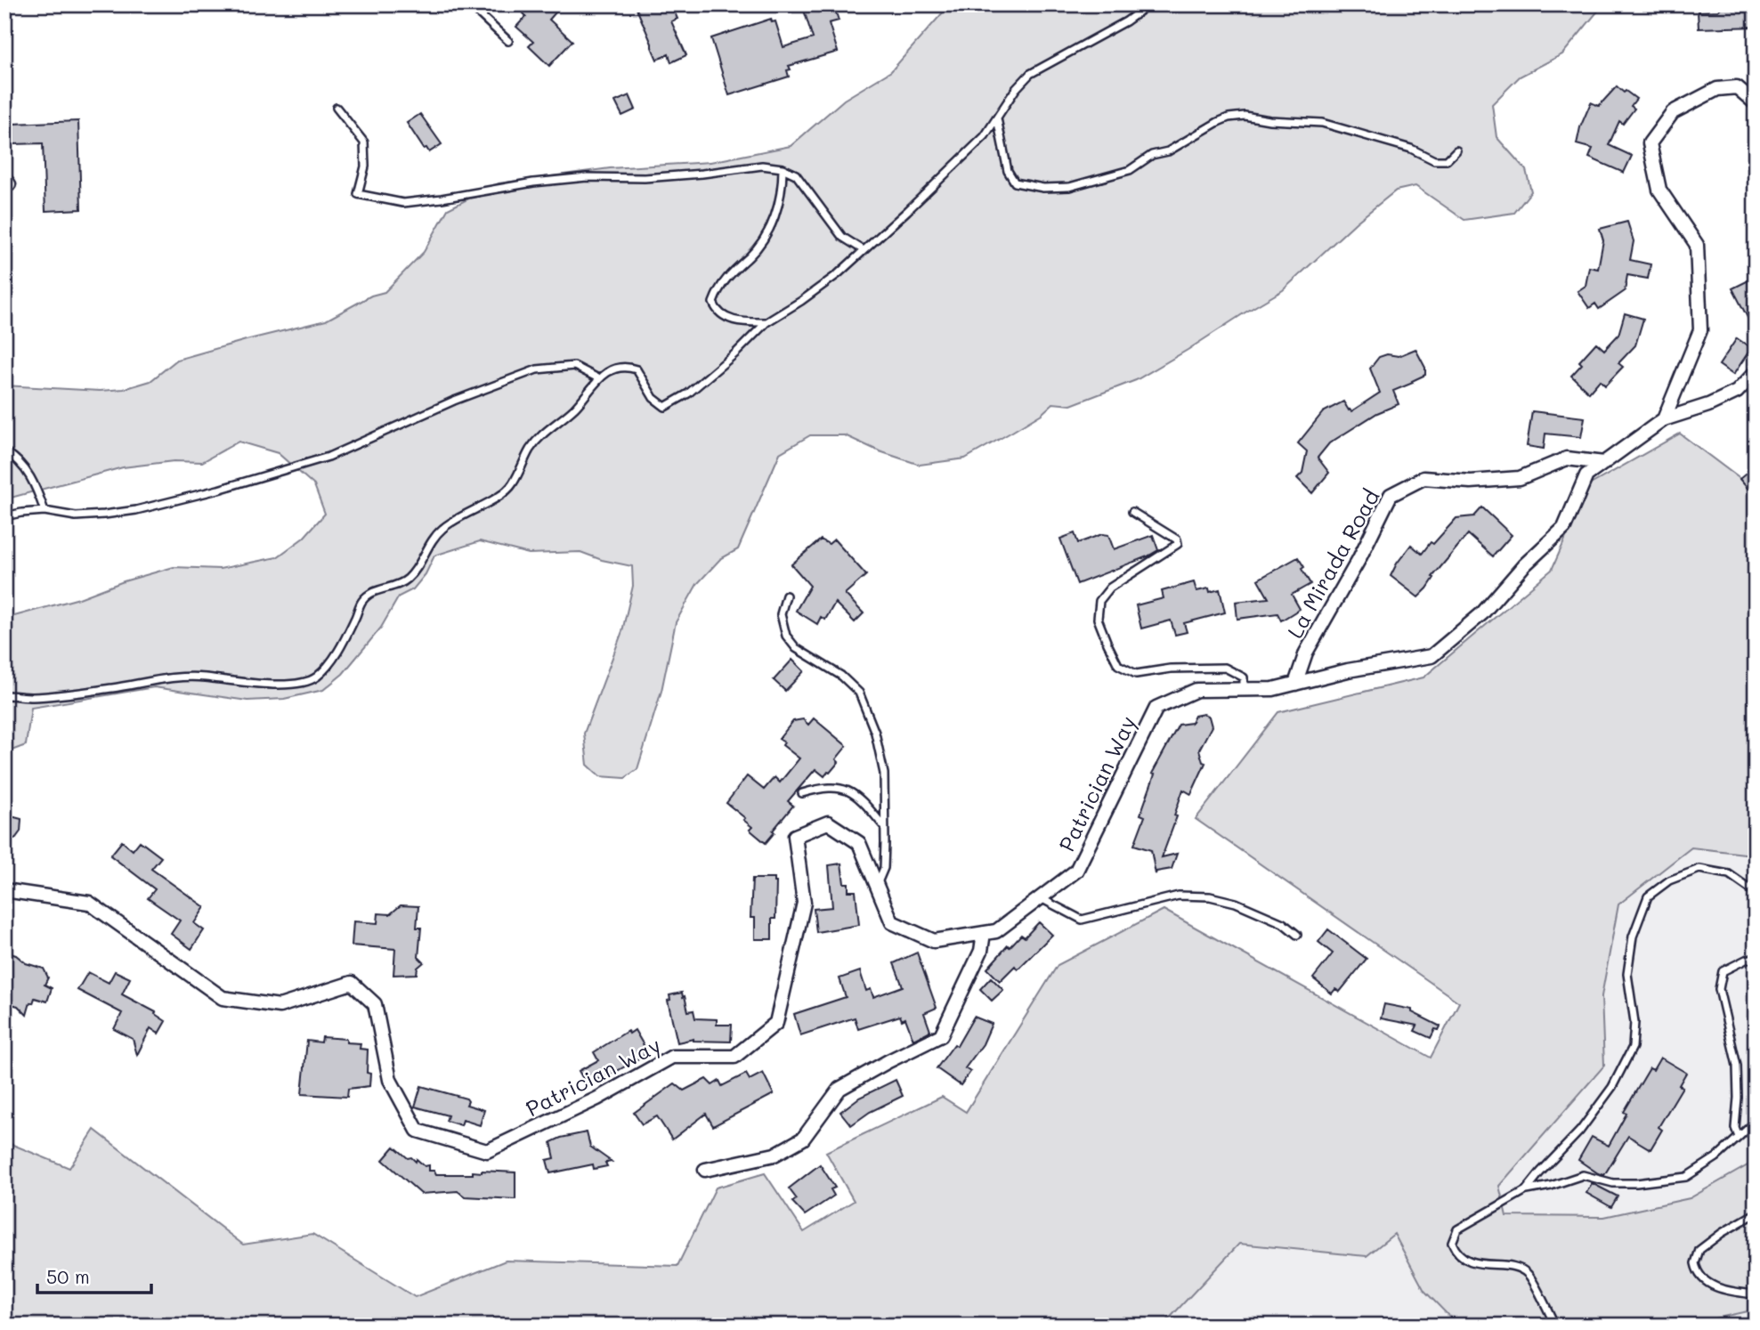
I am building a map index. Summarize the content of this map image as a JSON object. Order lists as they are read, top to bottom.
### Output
{
  "streets": {
    "street": ["La Mirada Road", "Patrician Way"]
  },
  "crossings": [
    ["La Mirada Road", "Patrician Way"]
  ],
  "scale_bar": "50 m"
}
